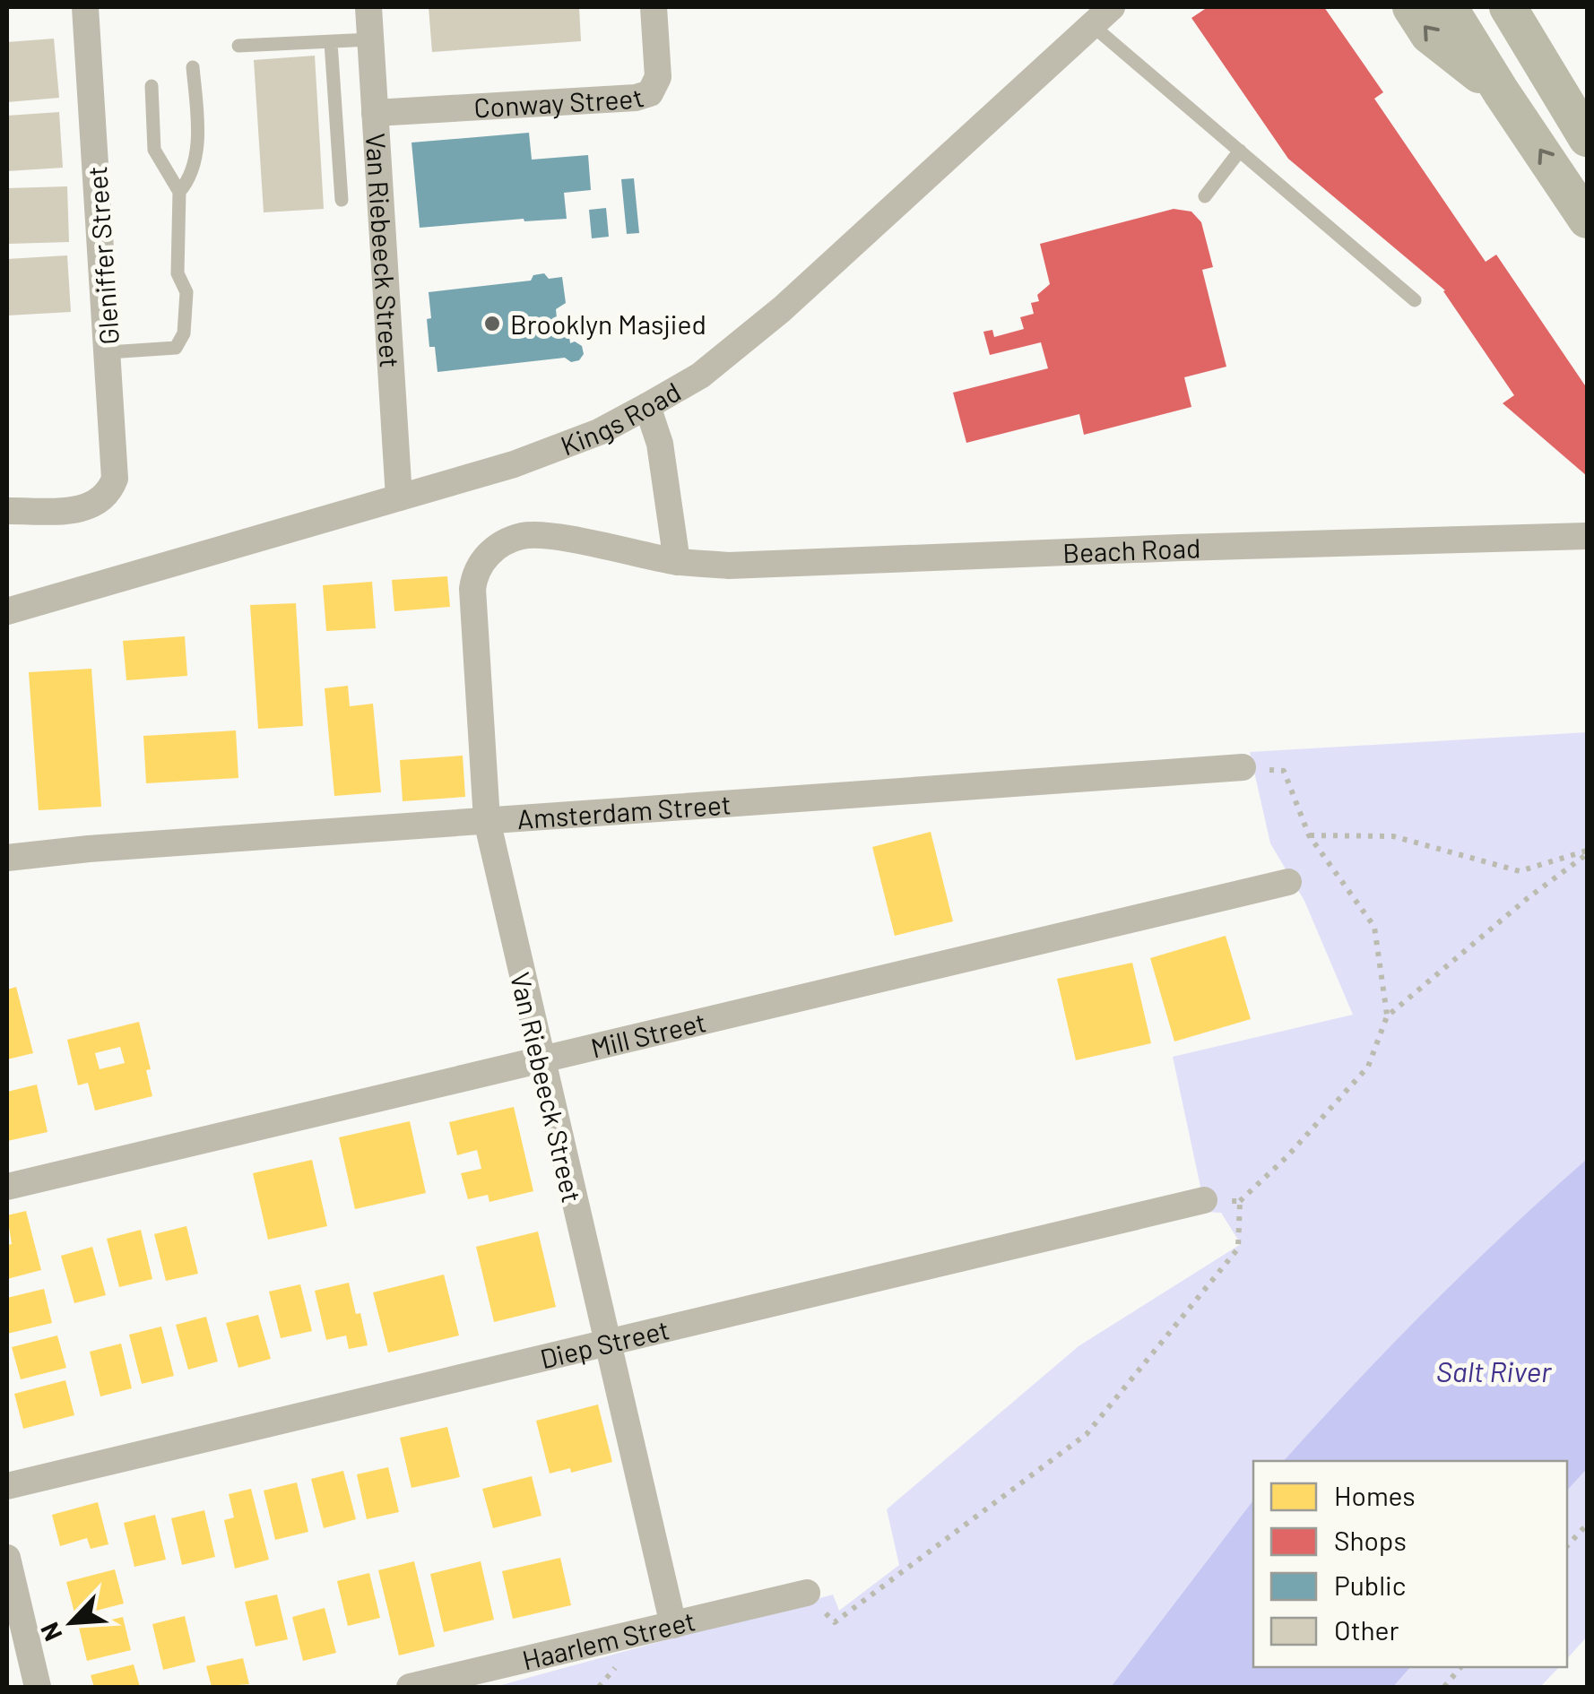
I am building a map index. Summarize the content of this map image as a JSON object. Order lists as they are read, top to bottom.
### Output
{
  "streets": {
    "street": [
      "Conway Street",
      "Van Riebeeck Street",
      "Gleniffer Street",
      "Kings Road",
      "Beach Road",
      "Amsterdam Street",
      "Mill Street",
      "Diep Street",
      "Haarlem Street"
    ]
  },
  "crossings": [
    ["Conway Street", "Van Riebeeck Street"],
    ["Van Riebeeck Street", "Kings Road"],
    ["Van Riebeeck Street", "Beach Road"],
    ["Van Riebeeck Street", "Amsterdam Street"],
    ["Van Riebeeck Street", "Mill Street"],
    ["Van Riebeeck Street", "Diep Street"],
    ["Van Riebeeck Street", "Haarlem Street"]
  ],
  "water": ["Salt River"],
  "places": ["Brooklyn Masjied"],
  "legend": [
    "Homes",
    "Shops",
    "Public",
    "Other"
  ],
  "north": "bottom left"
}
